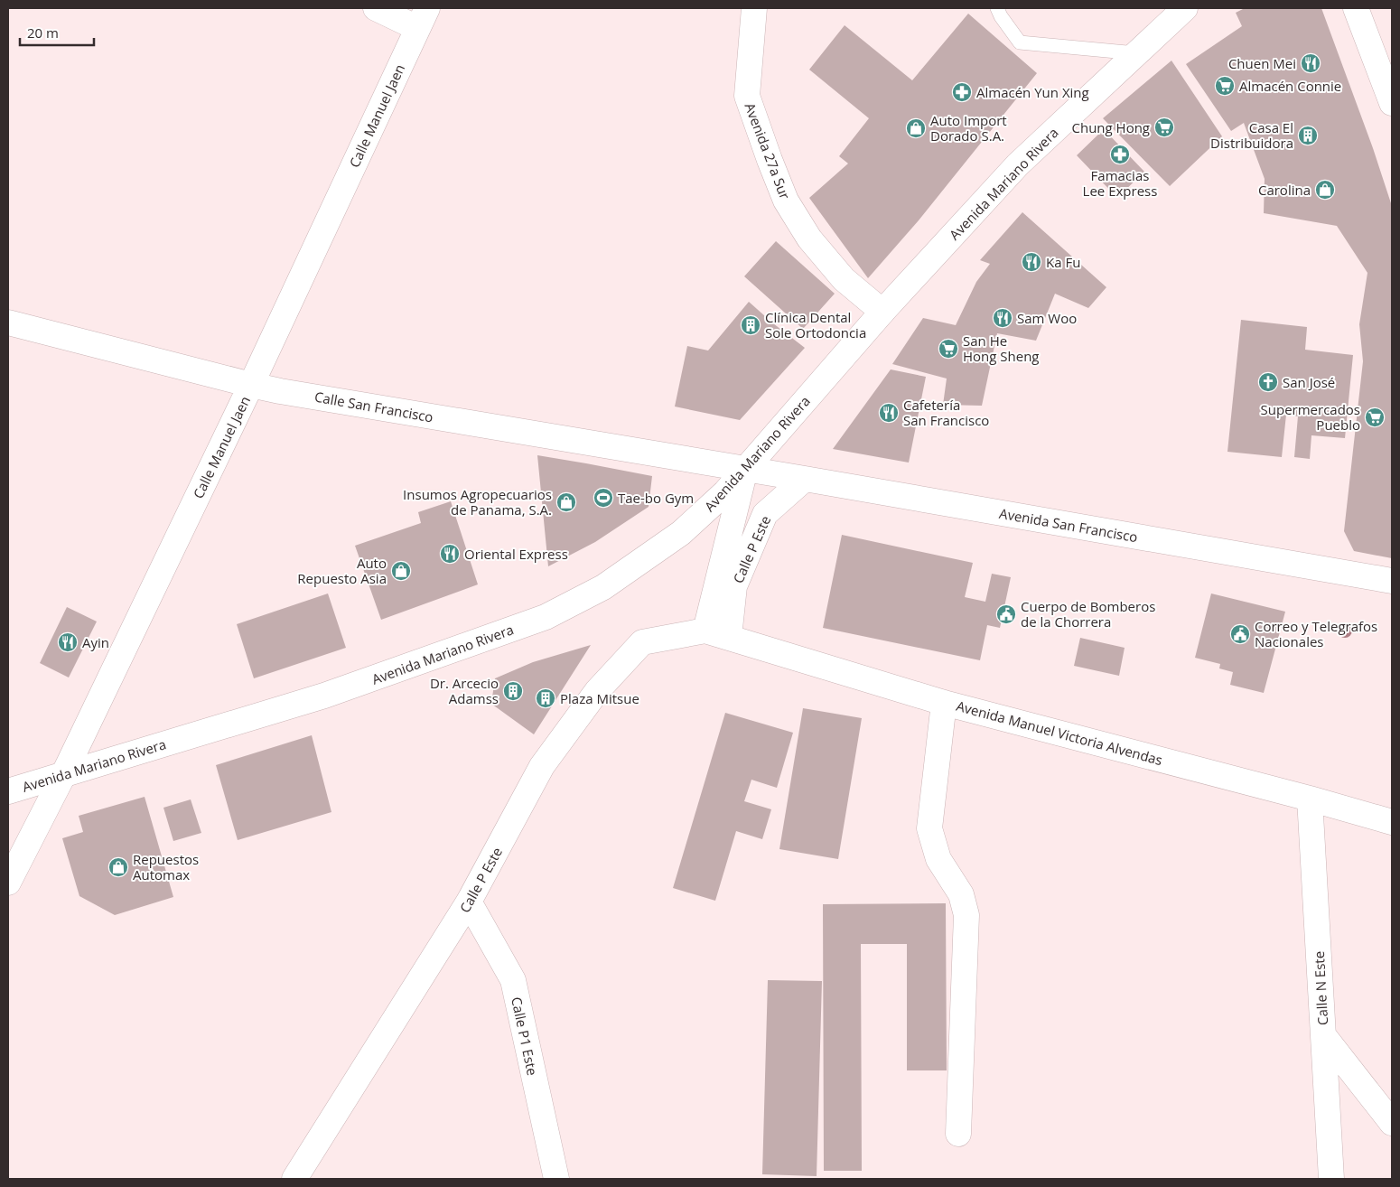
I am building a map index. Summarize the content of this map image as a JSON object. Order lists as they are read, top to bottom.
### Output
{
  "streets": {
    "main road": [
      "Calle Manuel Jaen",
      "Avenida 27a Sur",
      "Avenida Mariano Rivera",
      "Calle San Francisco",
      "Avenida San Francisco",
      "Calle P Este",
      "Avenida Manuel Victoria Alvendas",
      "Calle N Este",
      "Calle P1 Este"
    ]
  },
  "crossings": [
    ["Calle Manuel Jaen", "Avenida Mariano Rivera"],
    ["Calle Manuel Jaen", "Calle San Francisco"],
    ["Avenida 27a Sur", "Avenida Mariano Rivera"],
    ["Avenida Mariano Rivera", "Calle San Francisco"],
    ["Avenida Mariano Rivera", "Avenida San Francisco"],
    ["Avenida Mariano Rivera", "Calle P Este"],
    ["Calle San Francisco", "Avenida San Francisco"],
    ["Calle San Francisco", "Calle P Este"],
    ["Avenida San Francisco", "Calle P Este"],
    ["Calle P Este", "Avenida Manuel Victoria Alvendas"],
    ["Calle P Este", "Calle P1 Este"],
    ["Avenida Manuel Victoria Alvendas", "Calle N Este"]
  ],
  "places": {
    "restaurant": [
      "Chuen Mei",
      "Ka Fu",
      "Sam Woo",
      "Cafetería San Francisco",
      "Oriental Express",
      "Ayin"
    ],
    "supermarket": [
      "Almacén Connie",
      "Chung Hong",
      "San He Hong Sheng",
      "Supermercados Pueblo"
    ],
    "pharmacy": ["Almacén Yun Xing", "Famacias Lee Express"],
    "shop": [
      "Auto Import Dorado S.A.",
      "Carolina",
      "Insumos Agropecuarios de Panama, S.A.",
      "Auto Repuesto Asia",
      "Repuestos Automax"
    ],
    "building": [
      "Casa El Distribuidora",
      "Clínica Dental Sole Ortodoncia",
      "Dr. Arcecio Adamss",
      "Plaza Mitsue"
    ],
    "church": ["San José"],
    "sports": ["Tae-bo Gym"],
    "public building": ["Cuerpo de Bomberos de la Chorrera", "Correo y Telegrafos Nacionales"]
  },
  "scale_bar": "20 m"
}
